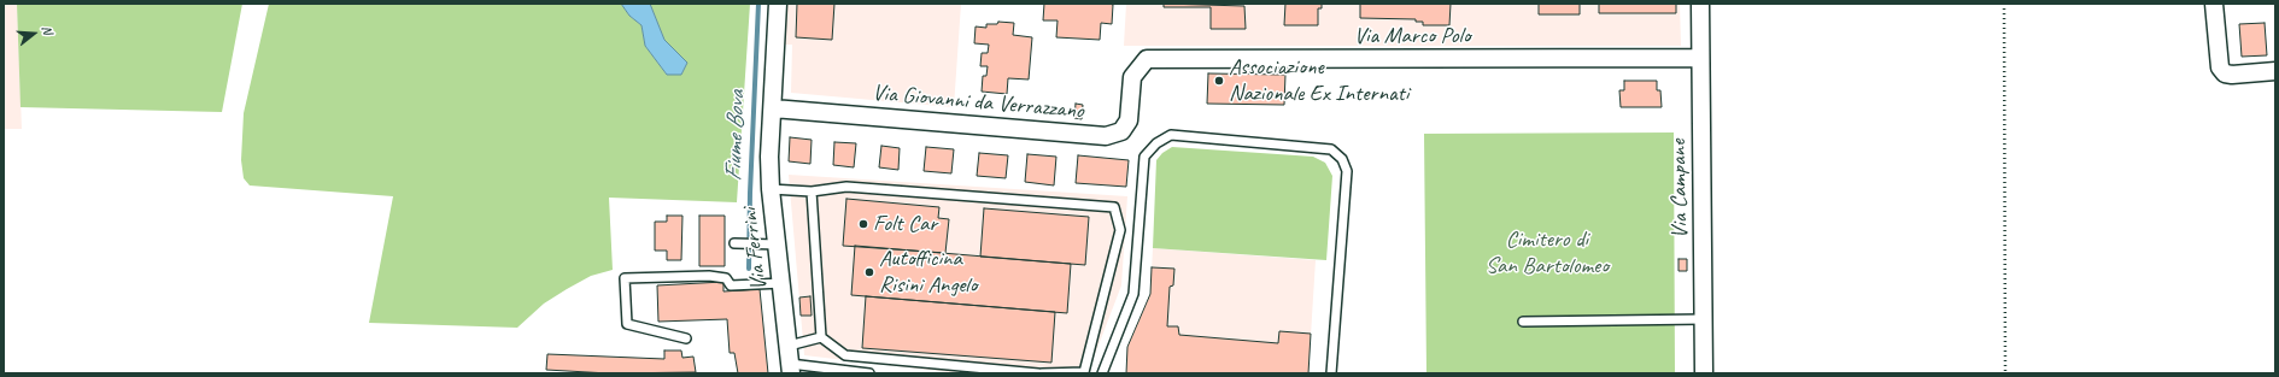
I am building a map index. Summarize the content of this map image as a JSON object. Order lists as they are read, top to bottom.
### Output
{
  "streets": {
    "street": [
      "Via Marco Polo",
      "Via Giovanni da Verrazzano",
      "Via Campane",
      "Via Ferrini"
    ]
  },
  "crossings": [
    ["Via Marco Polo", "Via Giovanni da Verrazzano"],
    ["Via Marco Polo", "Via Campane"],
    ["Via Giovanni da Verrazzano", "Via Ferrini"]
  ],
  "water": ["Fiume Bova"],
  "parks": ["Cimitero di San Bartolomeo"],
  "places": ["Associazione Nazionale Ex Internati", "Folt Car", "Autofficina Risini Angelo"],
  "north": "right"
}
